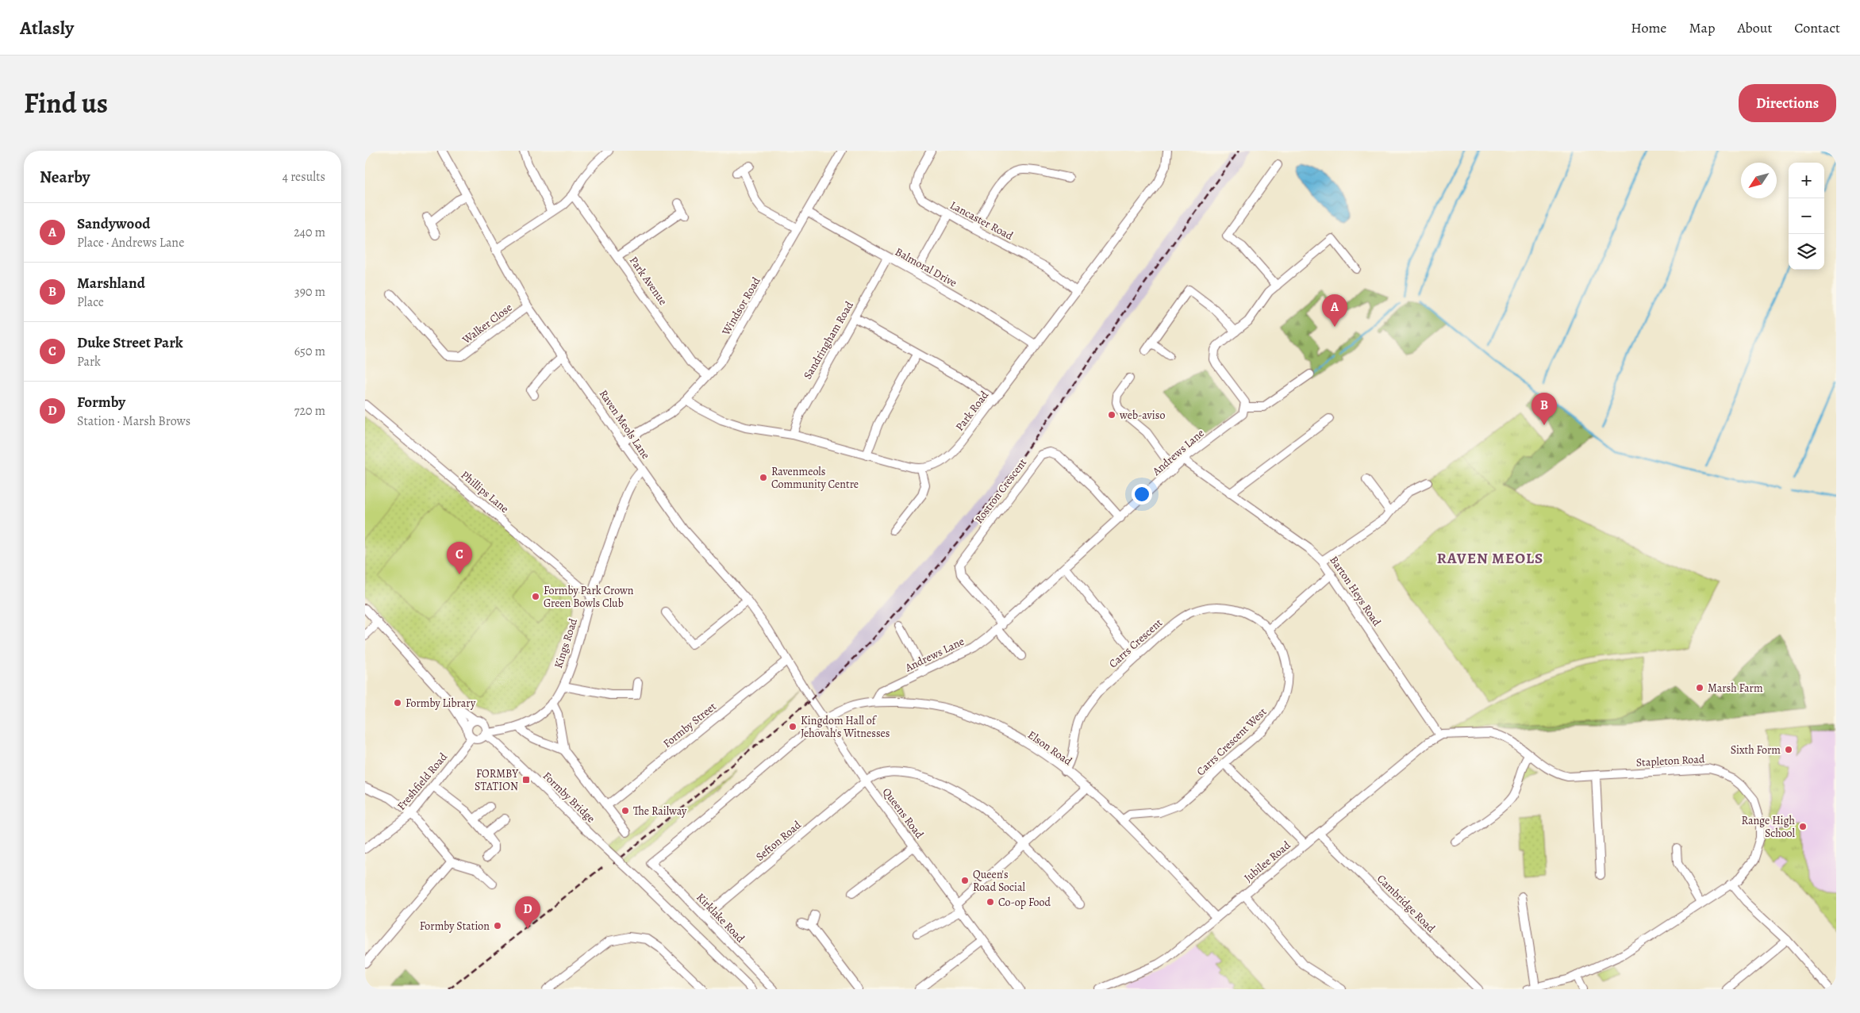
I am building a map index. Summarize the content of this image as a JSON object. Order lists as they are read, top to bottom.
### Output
{
  "streets": {
    "street": [
      "Lancaster Road",
      "Balmoral Drive",
      "Park Avenue",
      "Windsor Road",
      "Walker Close",
      "Sandringham Road",
      "Park Road",
      "Raven Meols Lane",
      "Andrews Lane",
      "Rostron Crescent",
      "Phillips Lane",
      "Barton Heys Road",
      "Kings Road",
      "Carrs Crescent",
      "Formby Street",
      "Carrs Crescent West",
      "Elson Road",
      "Stapleton Road",
      "Freshfield Road",
      "Formby Bridge",
      "Queens Road",
      "Sefton Road",
      "Jubilee Road",
      "Cambridge Road",
      "Kirklake Road"
    ]
  },
  "crossings": [
    ["Lancaster Road", "Park Road"],
    ["Balmoral Drive", "Windsor Road"],
    ["Balmoral Drive", "Sandringham Road"],
    ["Balmoral Drive", "Park Road"],
    ["Park Avenue", "Windsor Road"],
    ["Windsor Road", "Park Road"],
    ["Windsor Road", "Raven Meols Lane"],
    ["Walker Close", "Raven Meols Lane"],
    ["Sandringham Road", "Park Road"],
    ["Raven Meols Lane", "Kings Road"],
    ["Raven Meols Lane", "Formby Street"],
    ["Raven Meols Lane", "Queens Road"],
    ["Andrews Lane", "Rostron Crescent"],
    ["Andrews Lane", "Barton Heys Road"],
    ["Andrews Lane", "Elson Road"],
    ["Phillips Lane", "Kings Road"],
    ["Barton Heys Road", "Stapleton Road"],
    ["Barton Heys Road", "Jubilee Road"],
    ["Kings Road", "Freshfield Road"],
    ["Kings Road", "Formby Bridge"],
    ["Carrs Crescent", "Carrs Crescent West"],
    ["Carrs Crescent", "Elson Road"],
    ["Carrs Crescent West", "Elson Road"],
    ["Elson Road", "Queens Road"],
    ["Elson Road", "Jubilee Road"],
    ["Elson Road", "Kirklake Road"],
    ["Stapleton Road", "Jubilee Road"],
    ["Freshfield Road", "Formby Bridge"],
    ["Queens Road", "Sefton Road"],
    ["Queens Road", "Kirklake Road"],
    ["Sefton Road", "Kirklake Road"],
    ["Jubilee Road", "Cambridge Road"]
  ],
  "districts": ["RAVEN MEOLS"],
  "places": {
    "other": [
      "web-aviso",
      "Ravenmeols Community Centre",
      "Formby Park Crown Green Bowls Club",
      "Marsh Farm",
      "Formby Library",
      "Kingdom Hall of Jehovah's Witnesses",
      "Sixth Form",
      "The Railway",
      "Range High School",
      "Queen's Road Social",
      "Co-op Food",
      "Formby Station"
    ],
    "transit": ["FORMBY STATION"]
  },
  "north": "bottom left",
  "page": {
    "header": "Atlasly",
    "nav": [
      "Home",
      "Map",
      "About",
      "Contact"
    ],
    "title": "Find us",
    "buttons": "Directions",
    "heading": ["Nearby", "4 results"],
    "map_buttons": ["+", "−"],
    "list": [
      {
        "mark": "A",
        "name": "Sandywood",
        "note": "Place · Andrews Lane",
        "value": "240 m"
      },
      {
        "mark": "B",
        "name": "Marshland",
        "note": "Place",
        "value": "390 m"
      },
      {
        "mark": "C",
        "name": "Duke Street Park",
        "note": "Park",
        "value": "650 m"
      },
      {
        "mark": "D",
        "name": "Formby",
        "note": "Station · Marsh Brows",
        "value": "720 m"
      }
    ],
    "pins": [
      "A",
      "B",
      "C",
      "D"
    ]
  }
}
